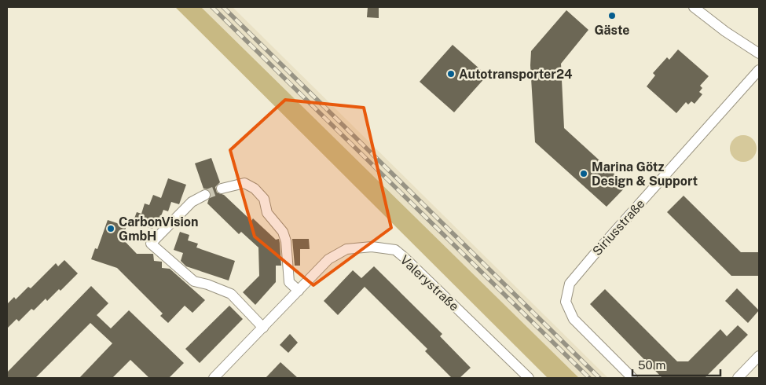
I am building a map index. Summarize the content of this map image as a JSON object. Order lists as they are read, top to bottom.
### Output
{
  "streets": {
    "street": ["Siriusstraße", "Valerystraße"]
  },
  "places": [
    "Gäste",
    "Autotransporter24",
    "Marina Götz Design & Support",
    "CarbonVision GmbH"
  ],
  "scale_bar": "50 m"
}
